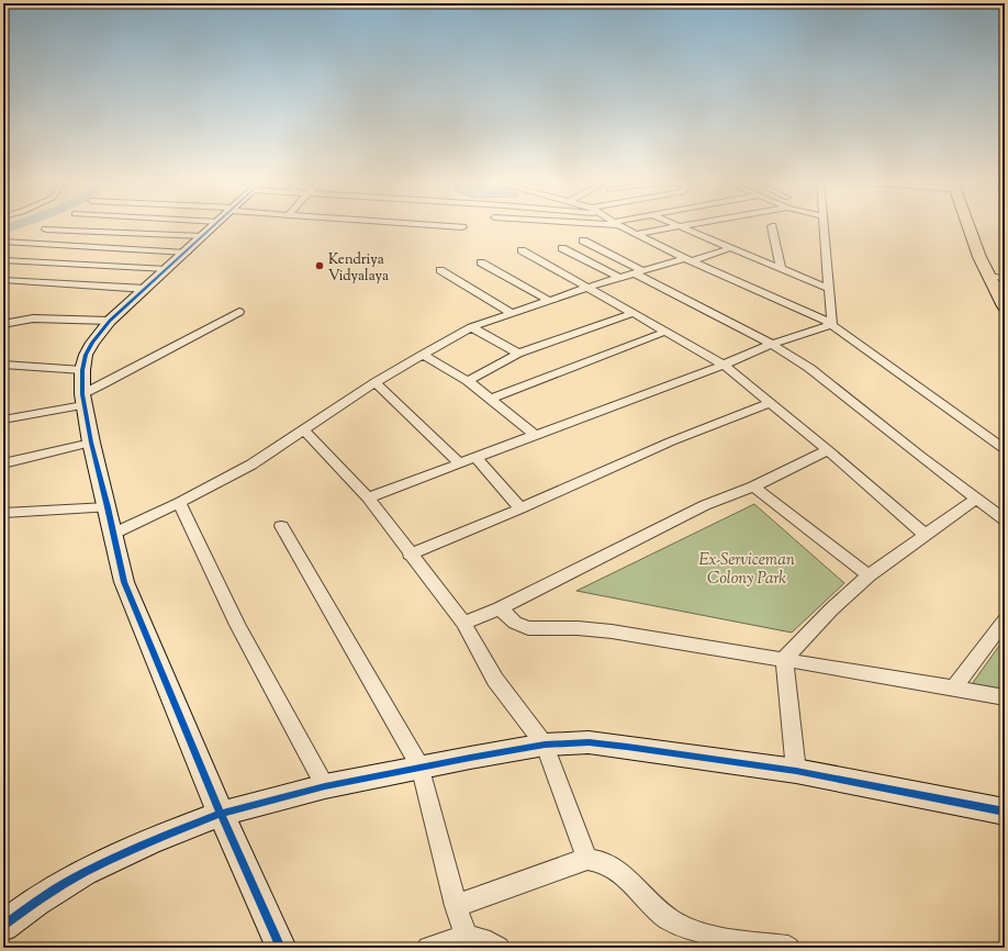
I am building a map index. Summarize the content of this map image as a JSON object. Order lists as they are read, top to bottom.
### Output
{
  "parks": ["Ex-Serviceman Colony Park"],
  "places": ["Kendriya Vidyalaya"]
}
